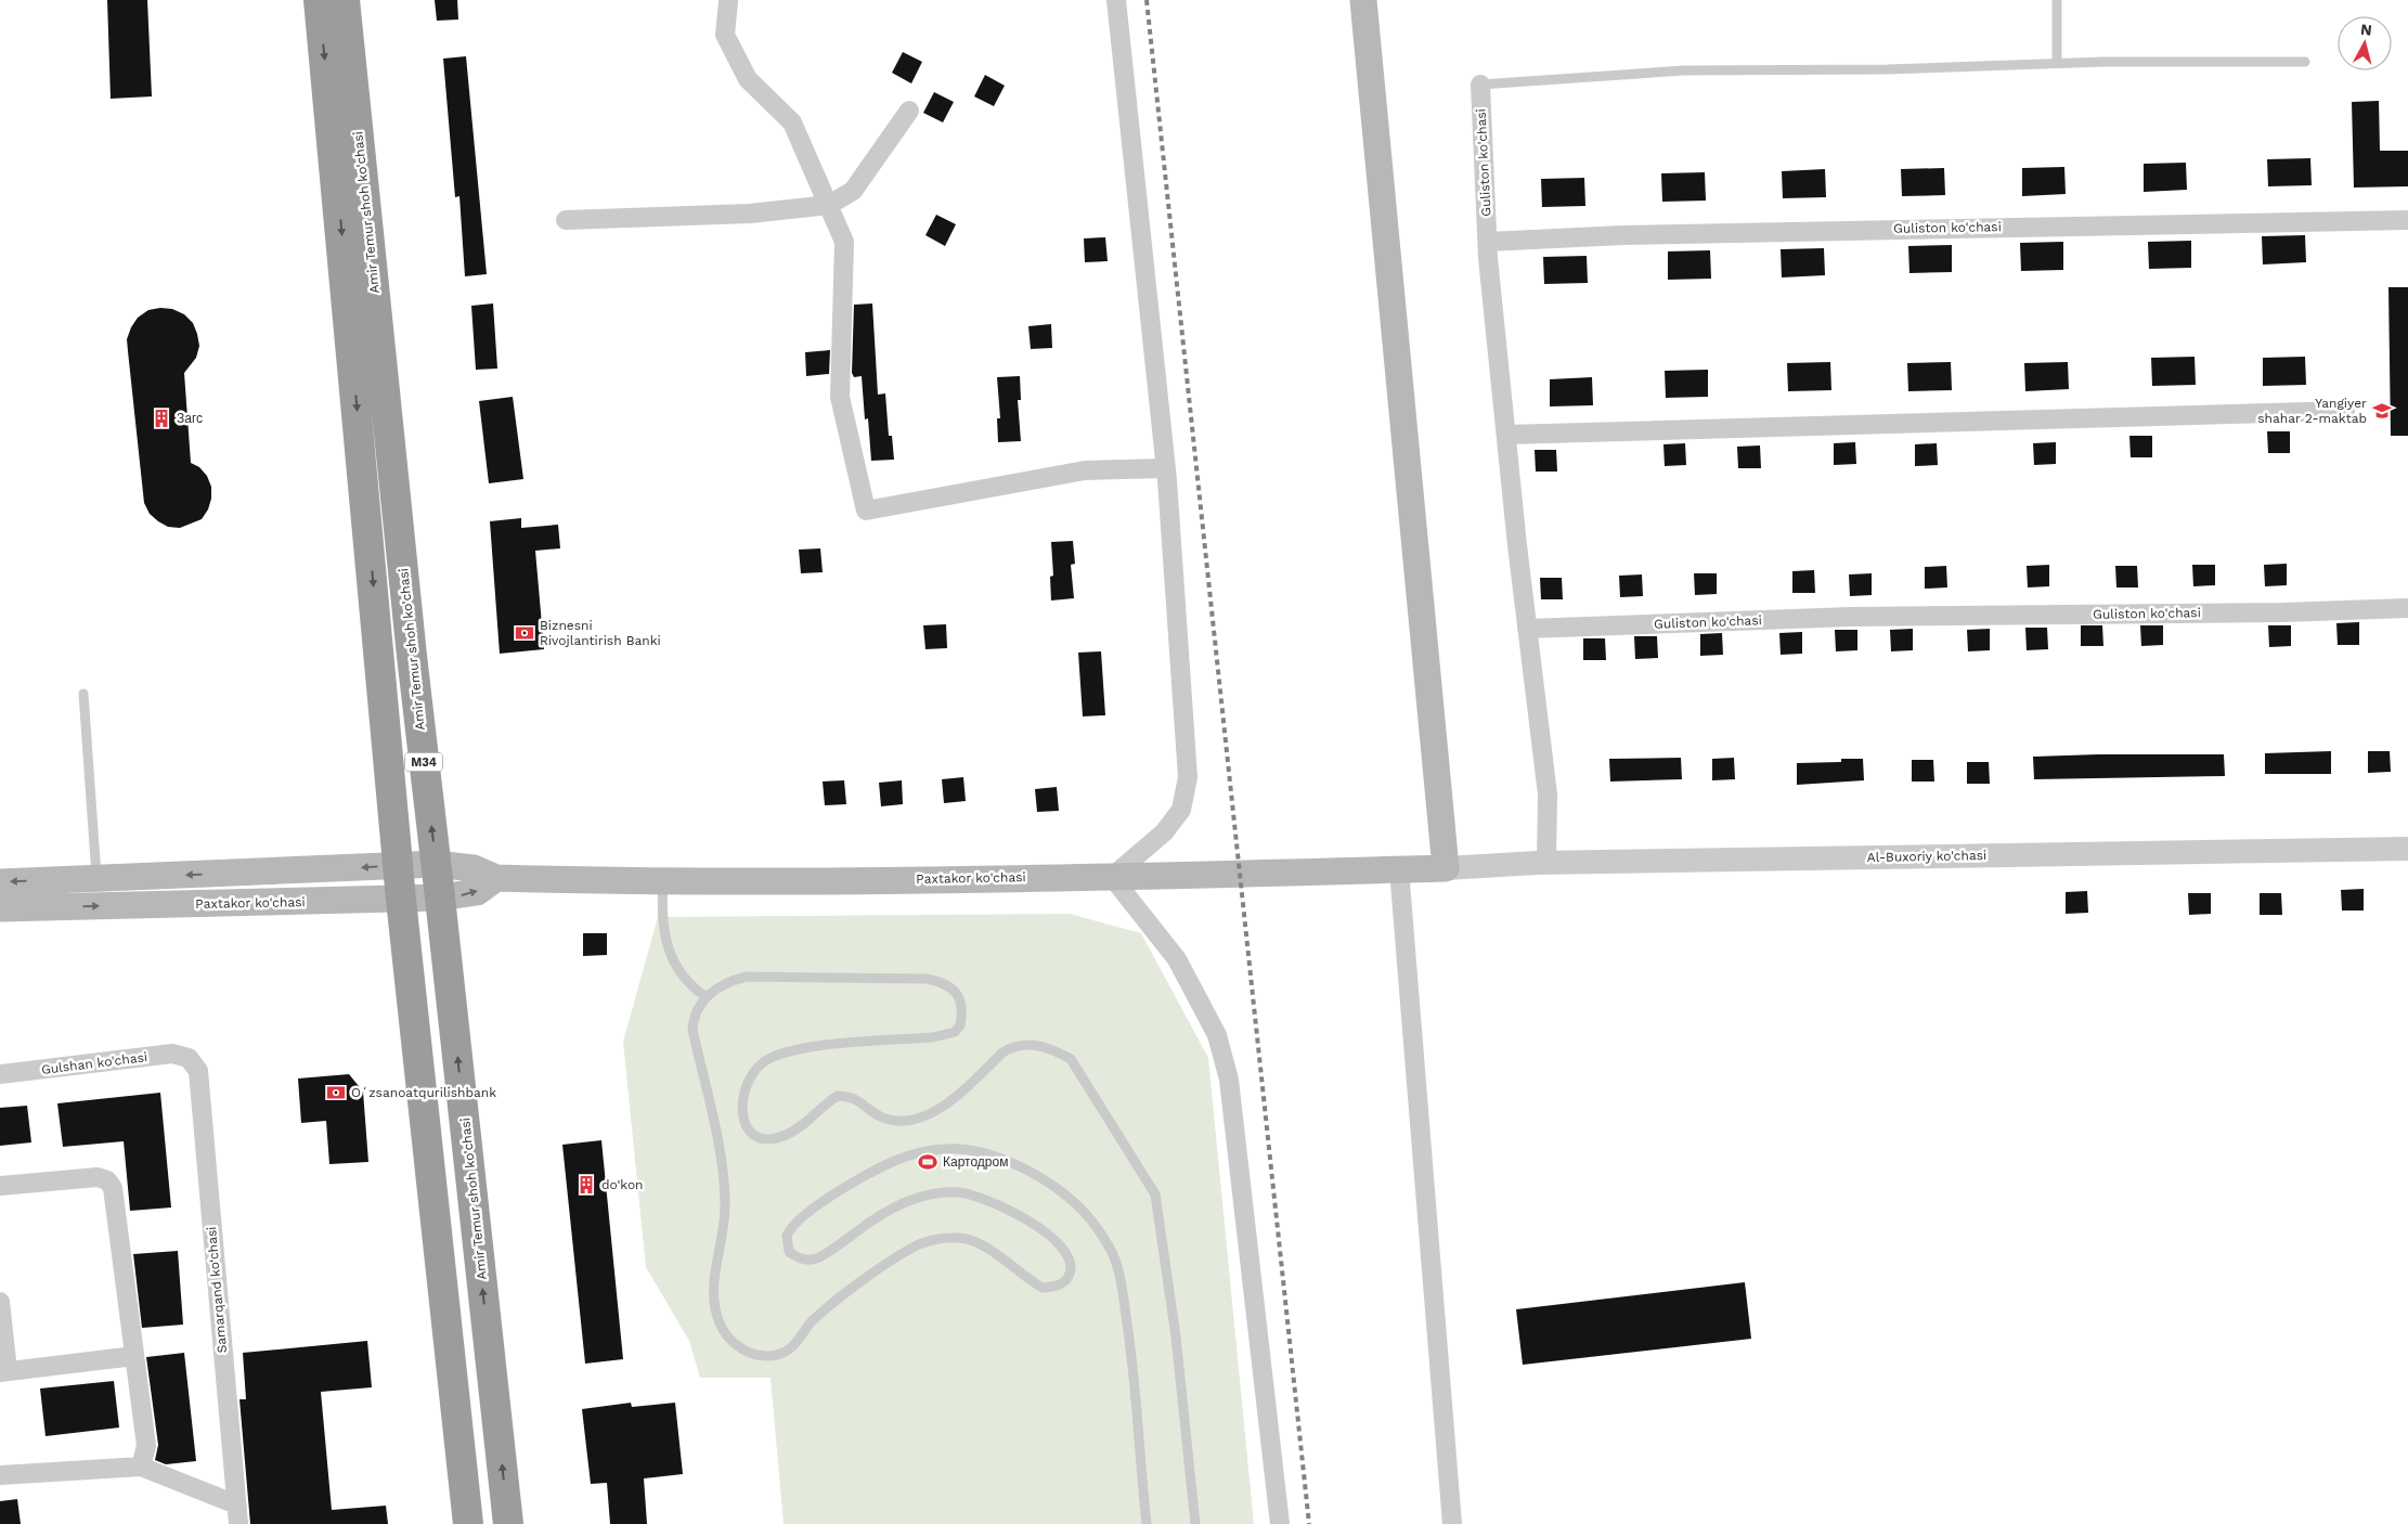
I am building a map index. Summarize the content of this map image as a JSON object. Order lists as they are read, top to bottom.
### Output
{
  "streets": {
    "highway": ["Amir Temur shoh ko'chasi", "M34"],
    "main road": ["Paxtakor ko'chasi"],
    "street": [
      "Guliston ko'chasi",
      "Al-Buxoriy ko'chasi",
      "Gulshan ko'chasi",
      "Samarqand ko‘chasi"
    ]
  },
  "crossings": [
    ["Guliston ko'chasi", "Al-Buxoriy ko'chasi"],
    ["Amir Temur shoh ko'chasi", "Paxtakor ko'chasi"],
    ["Al-Buxoriy ko'chasi", "Paxtakor ko'chasi"],
    ["Gulshan ko'chasi", "Samarqand ko‘chasi"]
  ],
  "places": {
    "school or university": ["Yangiyer shahar 2-maktab"],
    "building": ["Загс", "do'kon"],
    "bank": ["Biznesni Rivojlantirish Banki", "Oʻzsanoatqurilishbank"],
    "sports": ["Картодром"]
  },
  "north": "top"
}
